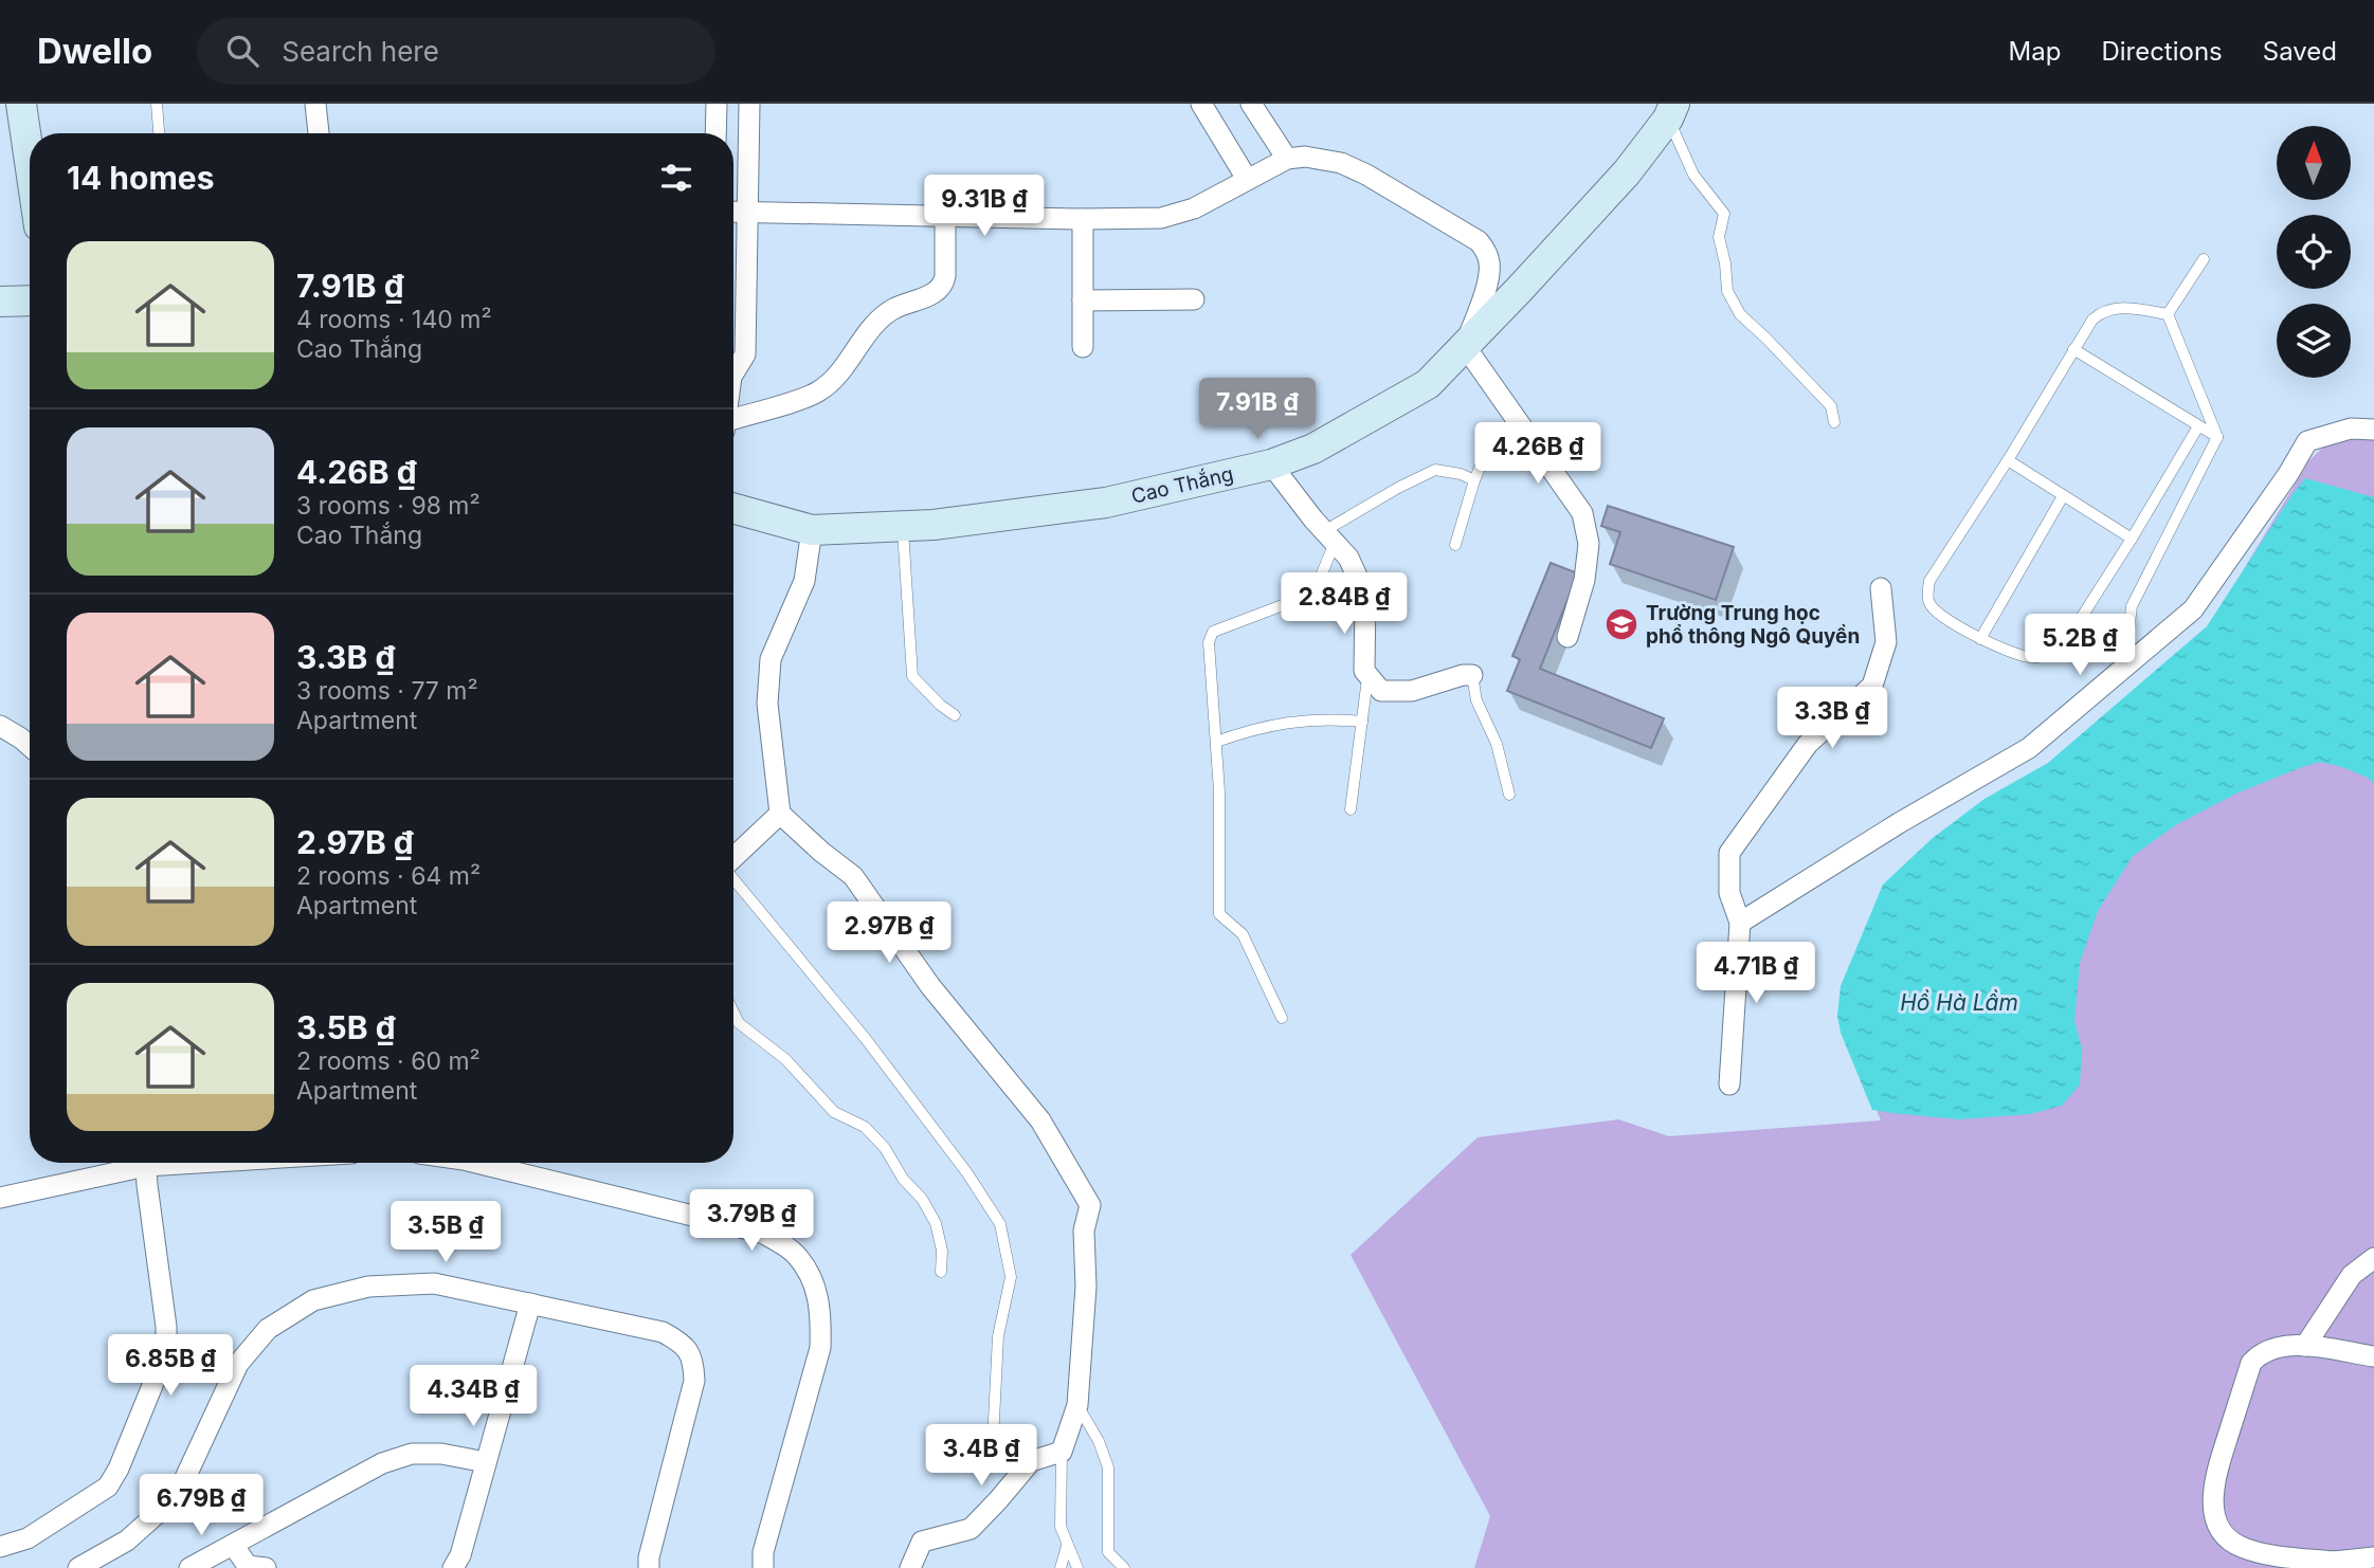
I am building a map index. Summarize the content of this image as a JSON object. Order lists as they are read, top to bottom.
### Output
{
  "streets": {
    "main road": ["Cao Thắng"]
  },
  "water": ["Hồ Hà Lầm"],
  "places": {
    "school or university": ["Trường Trung học phổ thông Ngô Quyền"]
  },
  "north": "top",
  "page": {
    "header": "Dwello",
    "search": "Search here",
    "nav": ["Map", "Directions", "Saved"],
    "heading": "14 homes",
    "price": [
      "9.31B ₫",
      "7.91B ₫",
      "4.26B ₫",
      "2.84B ₫",
      "5.2B ₫",
      "3.3B ₫",
      "2.97B ₫",
      "4.71B ₫",
      "3.79B ₫",
      "3.5B ₫",
      "6.85B ₫",
      "4.34B ₫",
      "3.4B ₫",
      "6.79B ₫"
    ],
    "list": [
      {
        "name": "7.91B ₫",
        "note": "4 rooms · 140 m² · Cao Thắng"
      },
      {
        "name": "4.26B ₫",
        "note": "3 rooms · 98 m² · Cao Thắng"
      },
      {
        "name": "3.3B ₫",
        "note": "3 rooms · 77 m² · Apartment"
      },
      {
        "name": "2.97B ₫",
        "note": "2 rooms · 64 m² · Apartment"
      },
      {
        "name": "3.5B ₫",
        "note": "2 rooms · 60 m² · Apartment"
      }
    ]
  }
}
